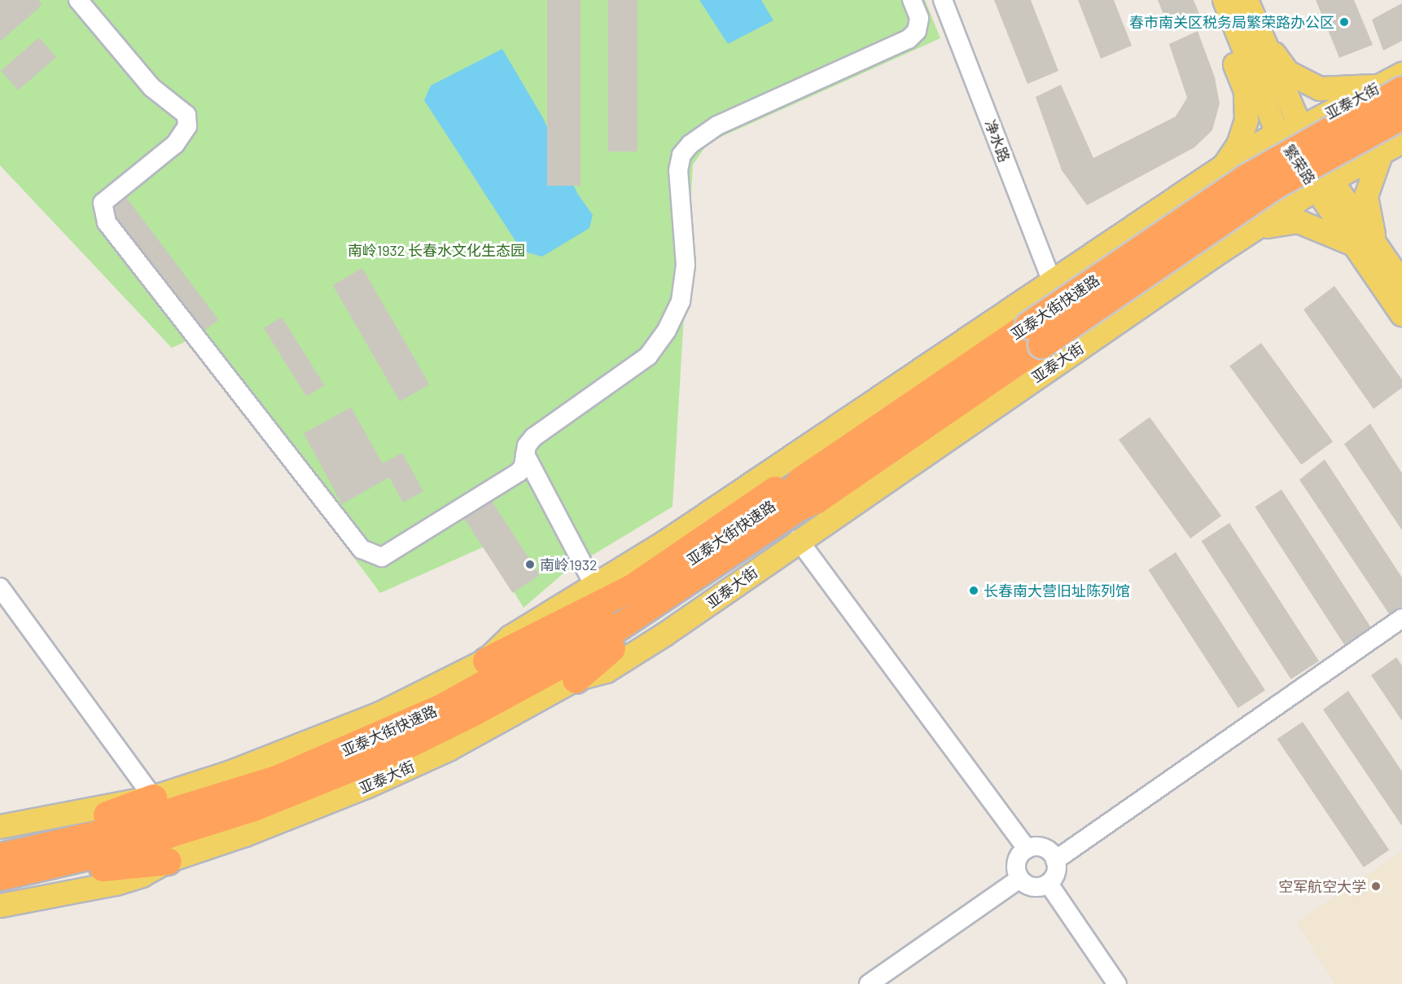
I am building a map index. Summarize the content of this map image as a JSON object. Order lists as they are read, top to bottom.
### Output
{
  "streets": {
    "highway": ["亚泰大街快速路"],
    "main road": ["亚泰大街", "繁荣路"],
    "street": ["净水路"]
  },
  "crossings": [
    ["亚泰大街", "净水路"],
    ["亚泰大街", "繁荣路"],
    ["亚泰大街", "亚泰大街快速路"]
  ],
  "parks": ["南岭1932 长春水文化生态园"],
  "places": [
    "春市南关区税务局繁荣路办公区",
    "南岭1932",
    "长春南大营旧址陈列馆",
    "空军航空大学"
  ]
}
